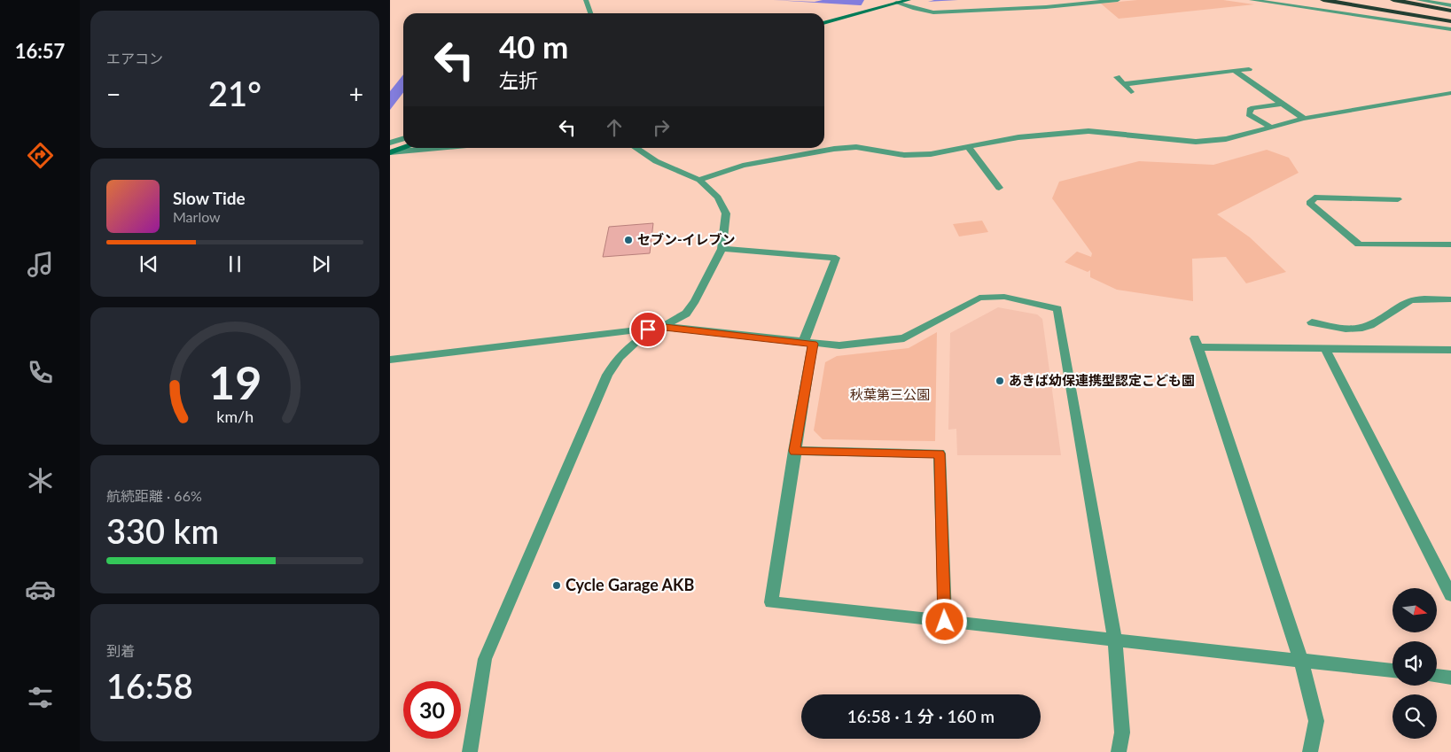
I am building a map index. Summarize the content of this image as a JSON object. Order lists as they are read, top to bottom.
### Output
{
  "parks": ["秋葉第三公園"],
  "places": ["セブン-イレブン", "あきば幼保連携型認定こども園", "Cycle Garage AKB"],
  "north": "right",
  "page": {
    "tabs": "16:57",
    "tile": [
      "エアコン",
      ["航続距離 · 66%", "330 km"],
      ["到着", "16:58"]
    ],
    "turn": ["40 m", "左折"],
    "heat": ["−", "21°", "+"],
    "song": ["Slow Tide", "Marlow"],
    "limit": "30",
    "trip": "16:58 · 1 分 · 160 m",
    "gauge": ["19", "km/h"]
  }
}
